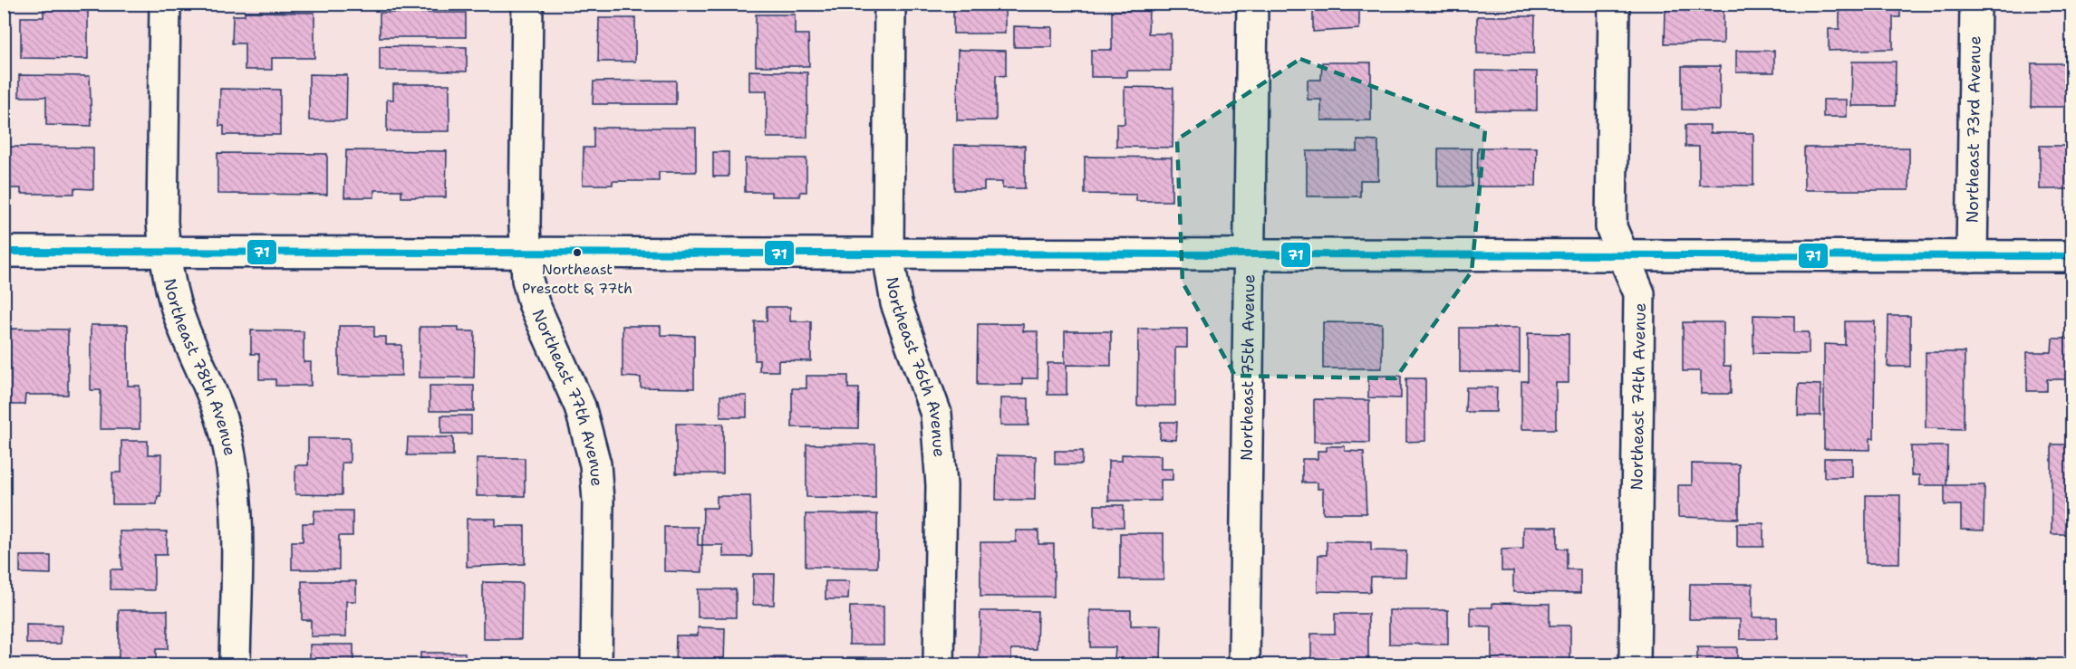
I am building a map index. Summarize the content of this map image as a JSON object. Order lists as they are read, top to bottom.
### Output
{
  "streets": {
    "street": [
      "Northeast 73rd Avenue",
      "Northeast 78th Avenue",
      "Northeast 76th Avenue",
      "Northeast 75th Avenue",
      "Northeast 74th Avenue",
      "Northeast 77th Avenue"
    ]
  },
  "places": ["Northeast Prescott & 77th"],
  "lines": ["transit line 71"]
}
